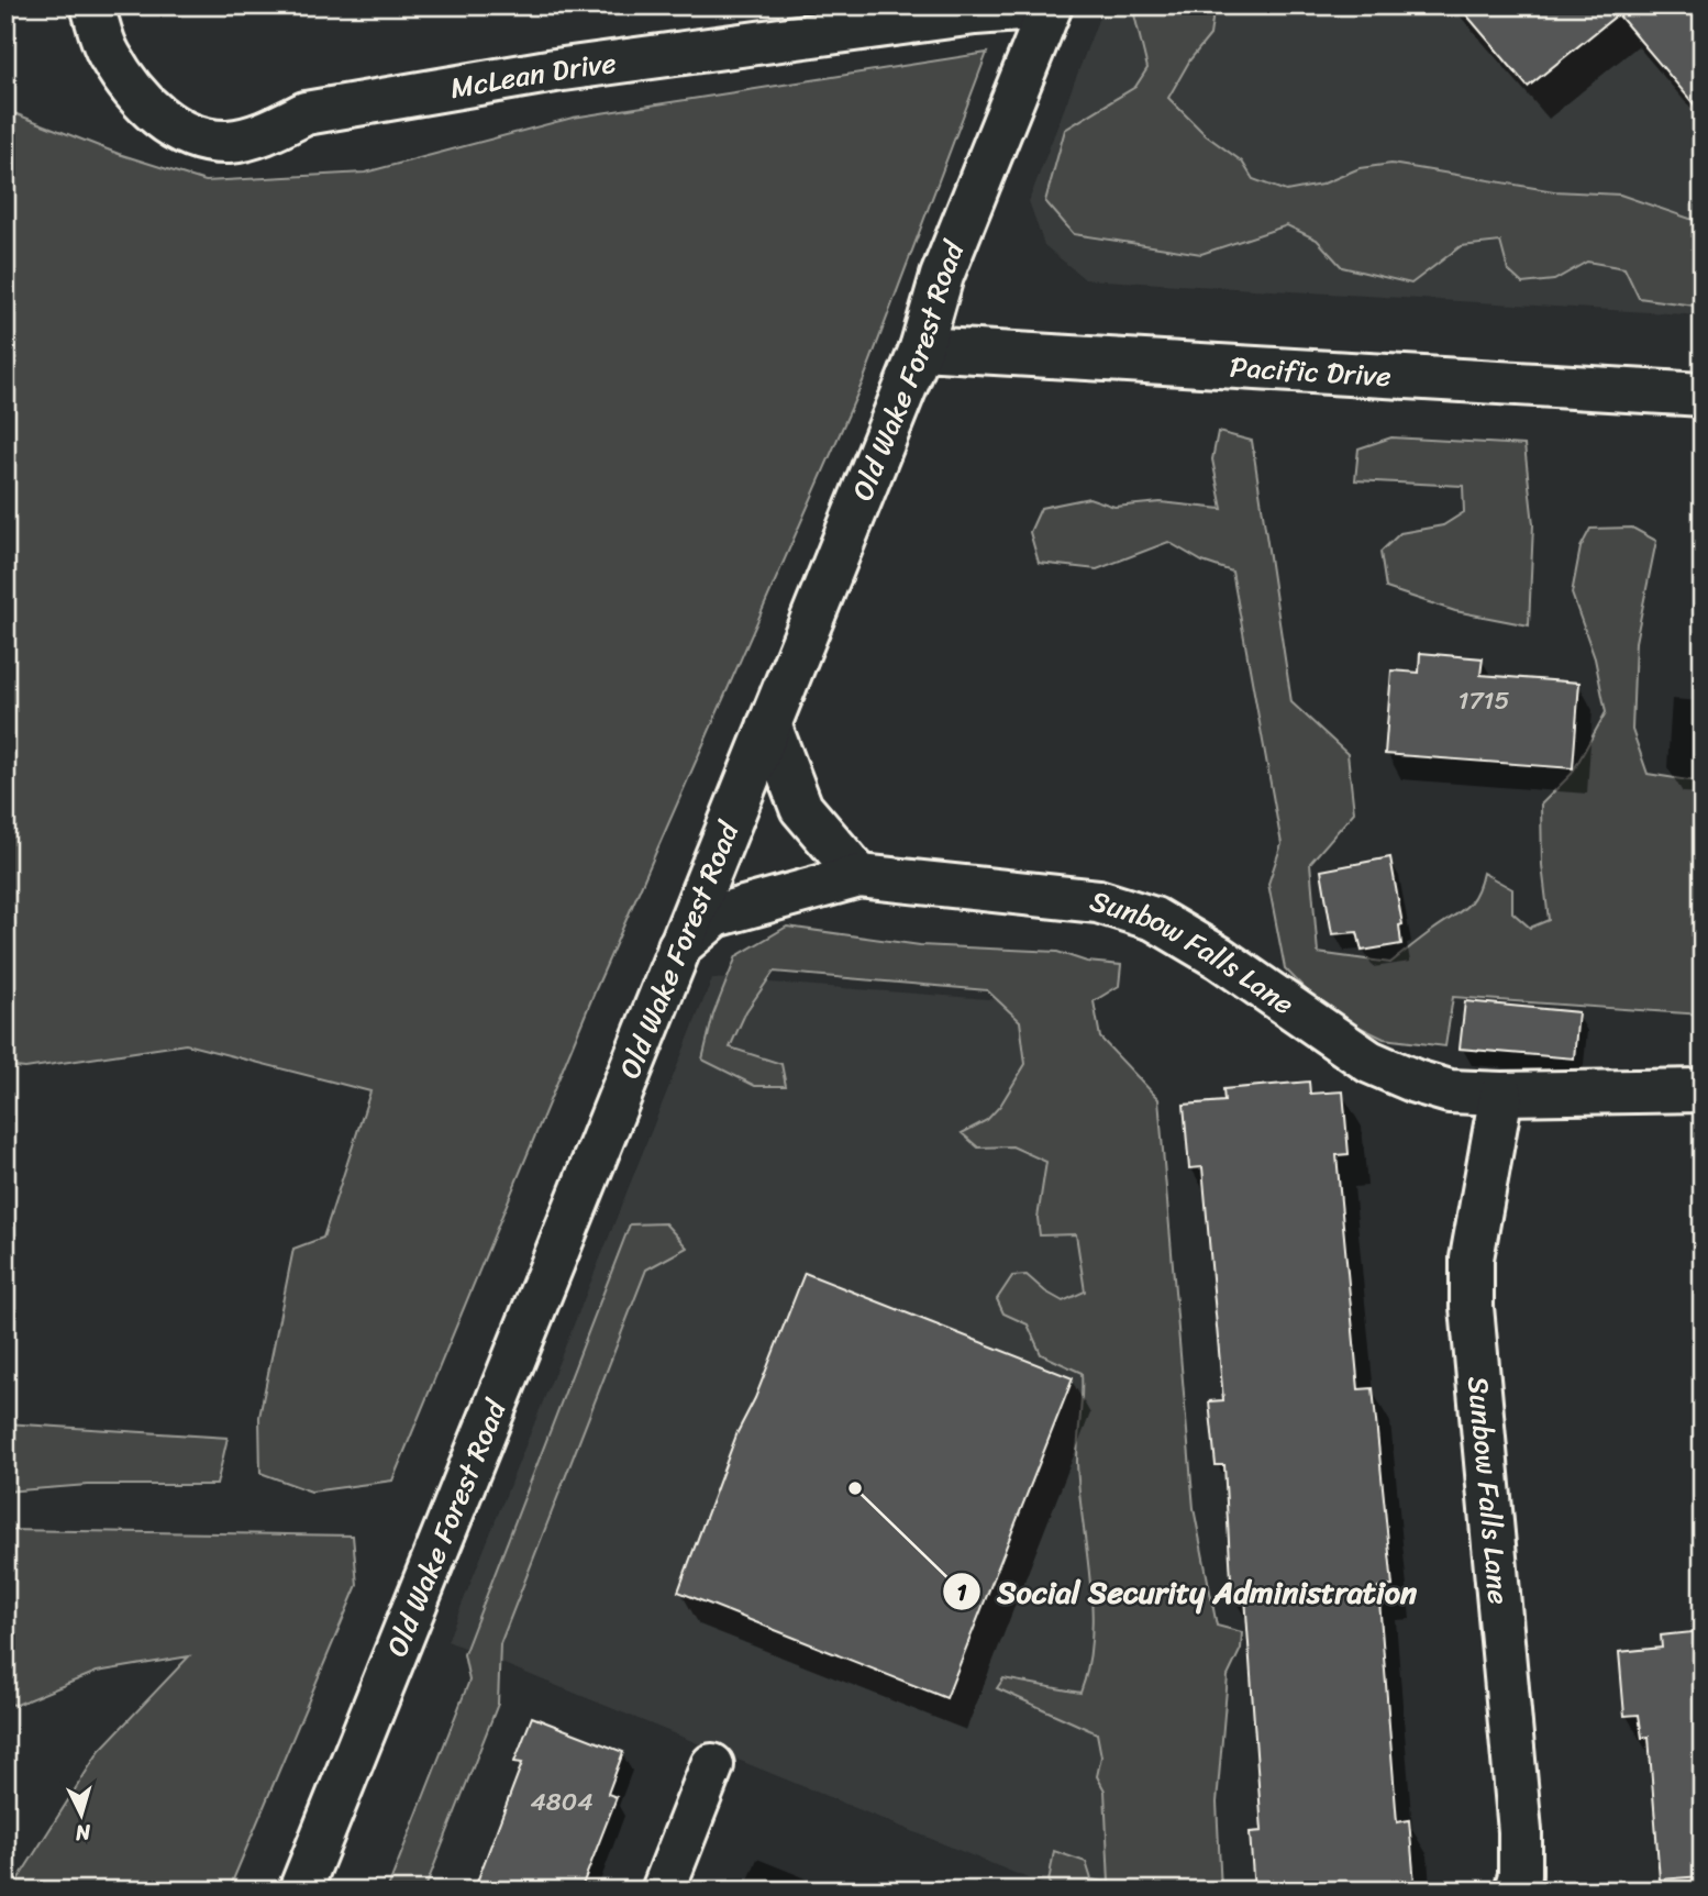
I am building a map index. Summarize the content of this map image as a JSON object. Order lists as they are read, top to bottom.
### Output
{
  "streets": {
    "street": [
      "McLean Drive",
      "Old Wake Forest Road",
      "Pacific Drive",
      "Sunbow Falls Lane"
    ]
  },
  "crossings": [
    ["McLean Drive", "Old Wake Forest Road"],
    ["Old Wake Forest Road", "Pacific Drive"],
    ["Old Wake Forest Road", "Sunbow Falls Lane"]
  ],
  "places": ["Social Security Administration"],
  "house_numbers": ["1715", "4804"],
  "north": "bottom"
}
